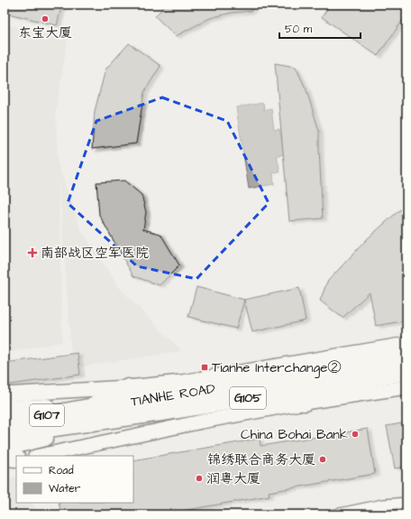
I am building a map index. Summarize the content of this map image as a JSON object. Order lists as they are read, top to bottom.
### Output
{
  "streets": {
    "highway": ["TIANHE ROAD", "G105", "G107"]
  },
  "crossings": [
    ["TIANHE ROAD", "G105"]
  ],
  "places": {
    "other": [
      "东宝大厦",
      "China Bohai Bank",
      "锦绣联合商务大厦",
      "润粤大厦"
    ],
    "health": ["南部战区空军医院"],
    "transit": ["Tianhe Interchange②"]
  },
  "legend": ["Road", "Water"],
  "scale_bar": "50 m"
}
